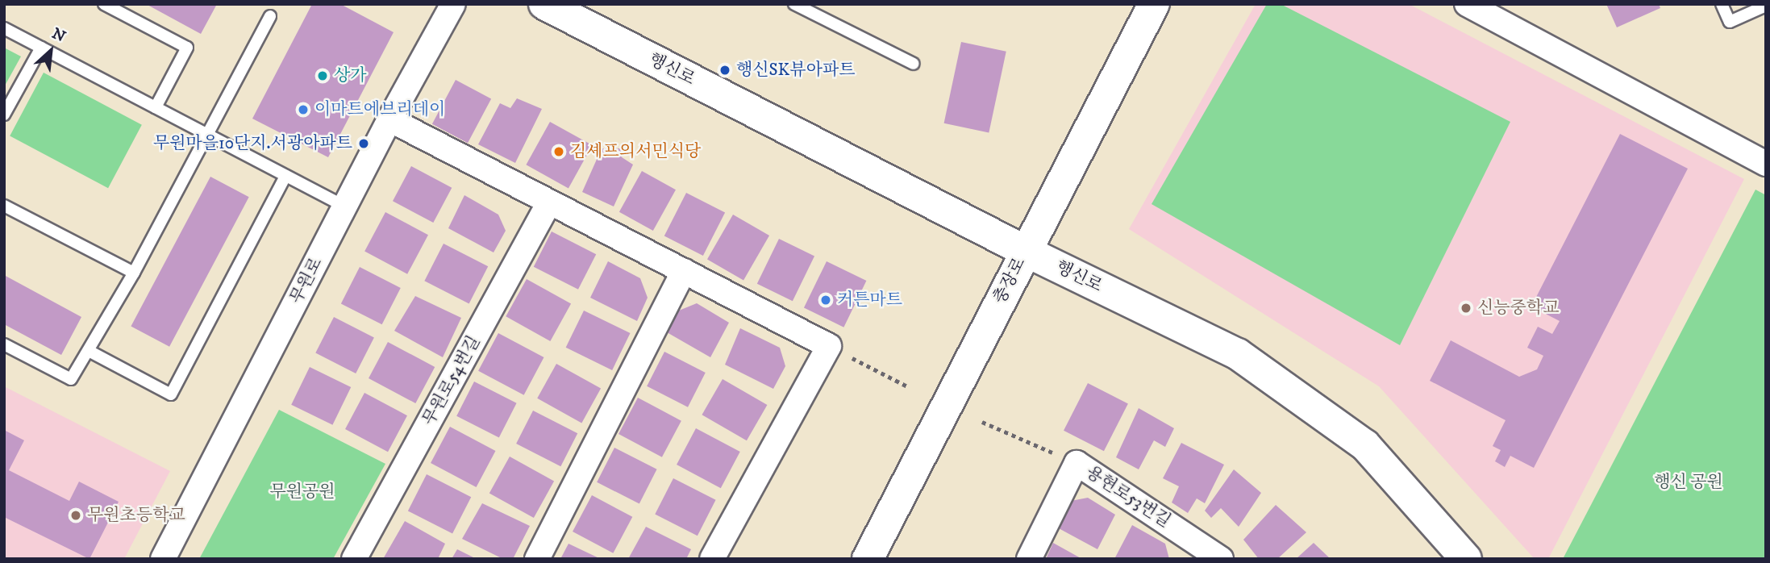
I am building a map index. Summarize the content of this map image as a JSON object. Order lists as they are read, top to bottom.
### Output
{
  "streets": {
    "main road": ["행신로", "충장로"],
    "street": ["무원로", "무원로54번길", "용현로53번길"]
  },
  "crossings": [
    ["행신로", "충장로"]
  ],
  "parks": ["행신 공원", "무원공원"],
  "places": [
    "행신SK뷰아파트",
    "상가",
    "이마트에브리데이",
    "무원마을10단지.서광아파트",
    "김셰프의서민식당",
    "커튼마트",
    "신능중학교",
    "무원초등학교"
  ],
  "north": "top right"
}
